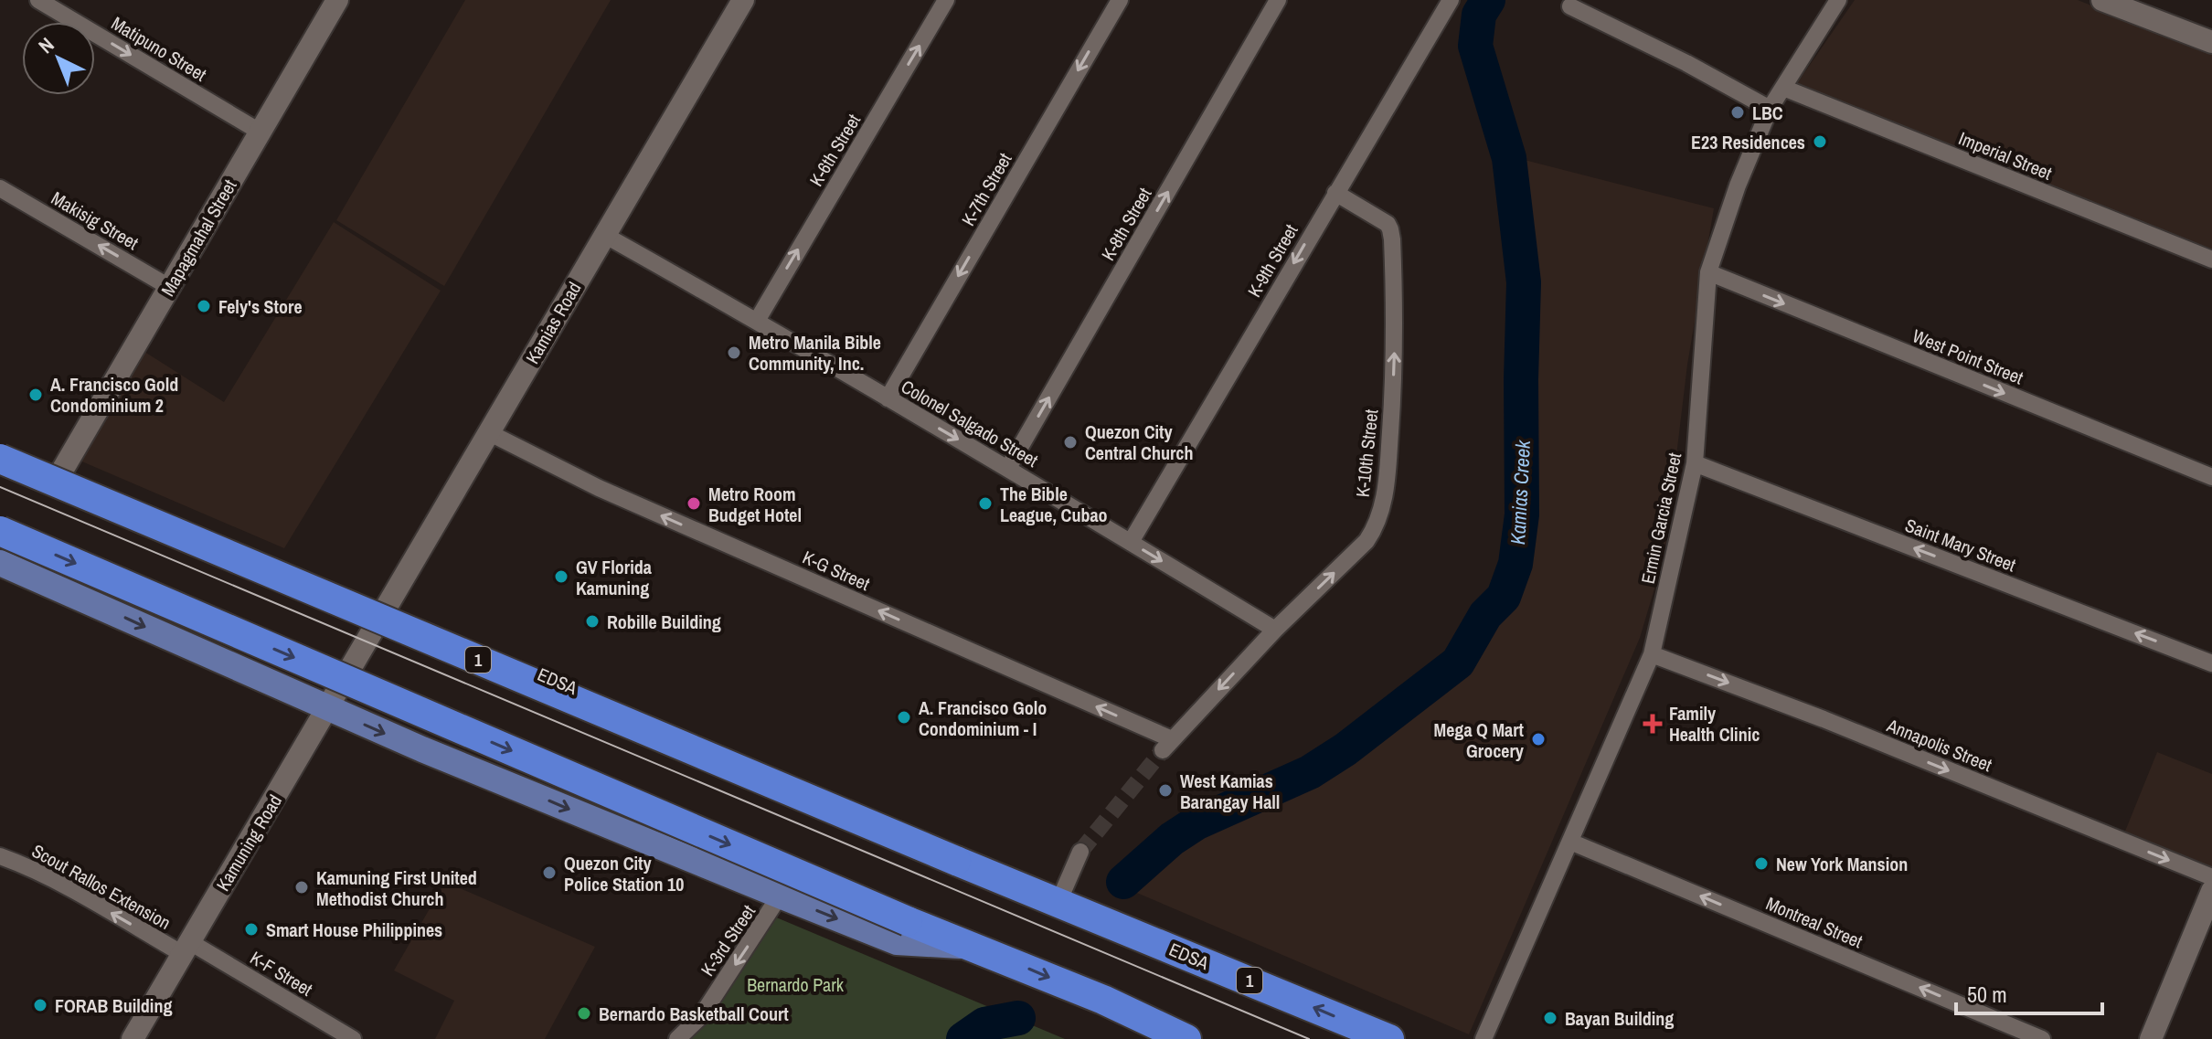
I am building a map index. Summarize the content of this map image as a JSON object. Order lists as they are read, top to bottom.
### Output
{
  "streets": {
    "highway": ["1", "EDSA"],
    "main road": ["Mapagmahal Street", "Kamias Road", "Kamuning Road"],
    "street": [
      "Matipuno Street",
      "K-6th Street",
      "Imperial Street",
      "K-7th Street",
      "Makisig Street",
      "K-8th Street",
      "K-9th Street",
      "West Point Street",
      "Colonel Salgado Street",
      "K-10th Street",
      "Ermin Garcia Street",
      "Saint Mary Street",
      "K-G Street",
      "Annapolis Street",
      "Scout Rallos Extension",
      "Montreal Street",
      "K-3rd Street",
      "K-F Street"
    ]
  },
  "crossings": [
    ["Matipuno Street", "Mapagmahal Street"],
    ["K-6th Street", "Colonel Salgado Street"],
    ["Imperial Street", "Ermin Garcia Street"],
    ["K-7th Street", "Colonel Salgado Street"],
    ["Makisig Street", "Mapagmahal Street"],
    ["K-8th Street", "Colonel Salgado Street"],
    ["Mapagmahal Street", "EDSA"],
    ["K-9th Street", "Colonel Salgado Street"],
    ["K-9th Street", "K-10th Street"],
    ["Kamias Road", "Colonel Salgado Street"],
    ["Kamias Road", "K-G Street"],
    ["Kamias Road", "EDSA"],
    ["Kamias Road", "Kamuning Road"],
    ["West Point Street", "Ermin Garcia Street"],
    ["Colonel Salgado Street", "K-10th Street"],
    ["K-10th Street", "K-G Street"],
    ["Ermin Garcia Street", "Saint Mary Street"],
    ["Ermin Garcia Street", "Annapolis Street"],
    ["Ermin Garcia Street", "Montreal Street"],
    ["Kamuning Road", "Scout Rallos Extension"],
    ["Kamuning Road", "K-F Street"],
    ["Scout Rallos Extension", "K-F Street"]
  ],
  "one_way": [
    "Matipuno Street",
    "K-6th Street",
    "K-7th Street",
    "Makisig Street",
    "K-8th Street",
    "K-9th Street",
    "West Point Street",
    "Colonel Salgado Street",
    "Saint Mary Street",
    "K-G Street",
    "Annapolis Street",
    "Scout Rallos Extension",
    "Montreal Street",
    "K-3rd Street"
  ],
  "water": ["Kamias Creek"],
  "parks": ["Bernardo Park"],
  "places": {
    "other": [
      "LBC",
      "E23 Residences",
      "Fely's Store",
      "Metro Manila Bible Community, Inc.",
      "A. Francisco Gold Condominium 2",
      "Quezon City Central Church",
      "Metro Room Budget Hotel",
      "The Bible League, Cubao",
      "GV Florida Kamuning",
      "Robille Building",
      "A. Francisco Golo Condominium - I",
      "Mega Q Mart Grocery",
      "West Kamias Barangay Hall",
      "New York Mansion",
      "Quezon City Police Station 10",
      "Kamuning First United Methodist Church",
      "Smart House Philippines",
      "FORAB Building",
      "Bernardo Basketball Court",
      "Bayan Building"
    ],
    "health": ["Family Health Clinic"]
  },
  "scale_bar": "50 m",
  "north": "top left"
}
